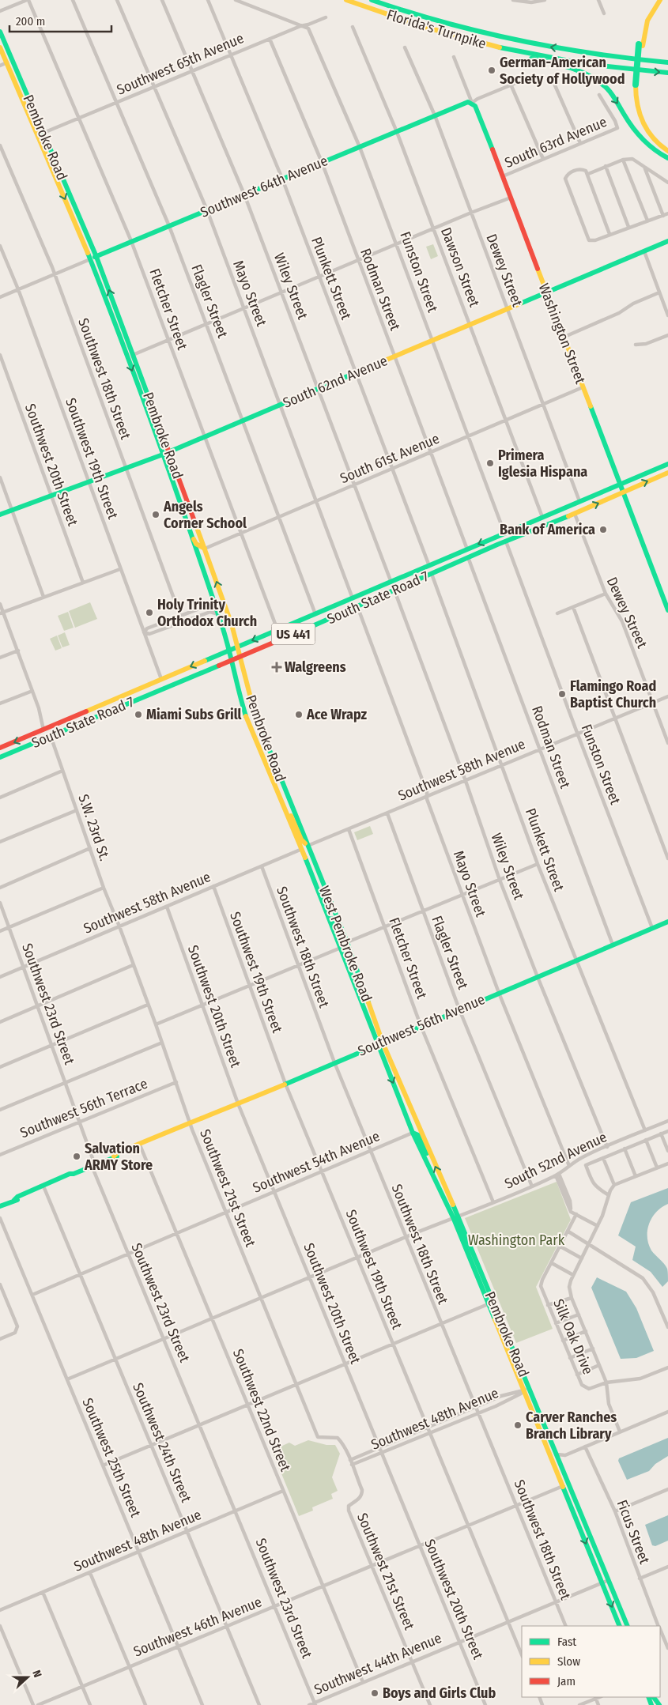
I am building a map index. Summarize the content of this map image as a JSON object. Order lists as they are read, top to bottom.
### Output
{
  "streets": {
    "main road": [
      "Florida's Turnpike",
      "Pembroke Road",
      "Southwest 64th Avenue",
      "Washington Street",
      "South 62nd Avenue",
      "South State Road 7",
      "US 441",
      "West Pembroke Road",
      "Southwest 56th Avenue"
    ],
    "street": [
      "Southwest 65th Avenue",
      "South 63rd Avenue",
      "Dawson Street",
      "Dewey Street",
      "Funston Street",
      "Plunkett Street",
      "Wiley Street",
      "Rodman Street",
      "Mayo Street",
      "Flagler Street",
      "Fletcher Street",
      "Southwest 18th Street",
      "Southwest 19th Street",
      "South 61st Avenue",
      "Southwest 20th Street",
      "Southwest 58th Avenue",
      "S.W. 23rd St.",
      "Southwest 23rd Street",
      "Southwest 56th Terrace",
      "South 52nd Avenue",
      "Southwest 54th Avenue",
      "Southwest 21st Street",
      "Silk Oak Drive",
      "Southwest 22nd Street",
      "Southwest 48th Avenue",
      "Southwest 24th Street",
      "Southwest 25th Street",
      "Ficus Street",
      "Southwest 46th Avenue",
      "Southwest 44th Avenue"
    ]
  },
  "crossings": [
    ["Southwest 65th Avenue", "Pembroke Road"],
    ["Southwest 65th Avenue", "Funston Street"],
    ["Southwest 65th Avenue", "Plunkett Street"],
    ["Southwest 65th Avenue", "Wiley Street"],
    ["Southwest 65th Avenue", "Rodman Street"],
    ["Southwest 65th Avenue", "Mayo Street"],
    ["Southwest 65th Avenue", "Flagler Street"],
    ["Southwest 65th Avenue", "Fletcher Street"],
    ["Pembroke Road", "Southwest 64th Avenue"],
    ["Pembroke Road", "South 62nd Avenue"],
    ["Pembroke Road", "South 61st Avenue"],
    ["Pembroke Road", "South State Road 7"],
    ["Pembroke Road", "Southwest 58th Avenue"],
    ["Pembroke Road", "West Pembroke Road"],
    ["Pembroke Road", "Southwest 56th Avenue"],
    ["Pembroke Road", "South 52nd Avenue"],
    ["Pembroke Road", "Southwest 54th Avenue"],
    ["Pembroke Road", "Southwest 48th Avenue"],
    ["Pembroke Road", "Southwest 46th Avenue"],
    ["Pembroke Road", "Southwest 44th Avenue"],
    ["South 63rd Avenue", "Washington Street"],
    ["Southwest 64th Avenue", "Dawson Street"],
    ["Southwest 64th Avenue", "Dewey Street"],
    ["Southwest 64th Avenue", "Funston Street"],
    ["Southwest 64th Avenue", "Plunkett Street"],
    ["Southwest 64th Avenue", "Wiley Street"],
    ["Southwest 64th Avenue", "Rodman Street"],
    ["Southwest 64th Avenue", "Mayo Street"],
    ["Southwest 64th Avenue", "Flagler Street"],
    ["Southwest 64th Avenue", "Fletcher Street"],
    ["Southwest 64th Avenue", "Washington Street"],
    ["Southwest 64th Avenue", "Southwest 18th Street"],
    ["Southwest 64th Avenue", "Southwest 19th Street"],
    ["Dawson Street", "South 62nd Avenue"],
    ["Dawson Street", "South 61st Avenue"],
    ["Dawson Street", "South State Road 7"],
    ["Dewey Street", "South 62nd Avenue"],
    ["Dewey Street", "South 61st Avenue"],
    ["Dewey Street", "South State Road 7"],
    ["Dewey Street", "Southwest 58th Avenue"],
    ["Funston Street", "South 62nd Avenue"],
    ["Funston Street", "South 61st Avenue"],
    ["Funston Street", "South State Road 7"],
    ["Funston Street", "Southwest 58th Avenue"],
    ["Funston Street", "Southwest 56th Avenue"],
    ["Plunkett Street", "South 62nd Avenue"],
    ["Plunkett Street", "South 61st Avenue"],
    ["Plunkett Street", "South State Road 7"],
    ["Plunkett Street", "Southwest 58th Avenue"],
    ["Plunkett Street", "Southwest 56th Avenue"],
    ["Plunkett Street", "South 52nd Avenue"],
    ["Wiley Street", "South 62nd Avenue"],
    ["Wiley Street", "South 61st Avenue"],
    ["Wiley Street", "South State Road 7"],
    ["Wiley Street", "Southwest 58th Avenue"],
    ["Wiley Street", "Southwest 56th Avenue"],
    ["Wiley Street", "South 52nd Avenue"],
    ["Rodman Street", "South 62nd Avenue"],
    ["Rodman Street", "South 61st Avenue"],
    ["Rodman Street", "South State Road 7"],
    ["Rodman Street", "Southwest 58th Avenue"],
    ["Rodman Street", "Southwest 56th Avenue"],
    ["Mayo Street", "South 62nd Avenue"],
    ["Mayo Street", "South 61st Avenue"],
    ["Mayo Street", "South State Road 7"],
    ["Mayo Street", "Southwest 58th Avenue"],
    ["Mayo Street", "Southwest 56th Avenue"],
    ["Mayo Street", "South 52nd Avenue"],
    ["Flagler Street", "South 62nd Avenue"],
    ["Flagler Street", "South 61st Avenue"],
    ["Flagler Street", "South State Road 7"],
    ["Flagler Street", "Southwest 58th Avenue"],
    ["Flagler Street", "Southwest 56th Avenue"],
    ["Flagler Street", "South 52nd Avenue"],
    ["Fletcher Street", "South 62nd Avenue"],
    ["Fletcher Street", "South 61st Avenue"],
    ["Fletcher Street", "South State Road 7"],
    ["Fletcher Street", "Southwest 58th Avenue"],
    ["Fletcher Street", "Southwest 56th Avenue"],
    ["Fletcher Street", "South 52nd Avenue"],
    ["Washington Street", "South 62nd Avenue"],
    ["Washington Street", "South 61st Avenue"],
    ["Washington Street", "South State Road 7"],
    ["Southwest 18th Street", "South 62nd Avenue"],
    ["Southwest 18th Street", "Southwest 58th Avenue"],
    ["Southwest 18th Street", "Southwest 56th Avenue"],
    ["Southwest 18th Street", "South 52nd Avenue"],
    ["Southwest 18th Street", "Southwest 54th Avenue"],
    ["Southwest 18th Street", "Southwest 48th Avenue"],
    ["Southwest 18th Street", "Southwest 46th Avenue"],
    ["Southwest 18th Street", "Southwest 44th Avenue"],
    ["South 62nd Avenue", "Southwest 19th Street"],
    ["South 62nd Avenue", "Southwest 20th Street"],
    ["Southwest 19th Street", "South State Road 7"],
    ["Southwest 19th Street", "Southwest 58th Avenue"],
    ["Southwest 19th Street", "Southwest 56th Avenue"],
    ["Southwest 19th Street", "South 52nd Avenue"],
    ["Southwest 19th Street", "Southwest 54th Avenue"],
    ["Southwest 19th Street", "Southwest 48th Avenue"],
    ["Southwest 19th Street", "Southwest 46th Avenue"],
    ["Southwest 19th Street", "Southwest 44th Avenue"],
    ["Southwest 20th Street", "Southwest 58th Avenue"],
    ["Southwest 20th Street", "Southwest 56th Avenue"],
    ["Southwest 20th Street", "South 52nd Avenue"],
    ["Southwest 20th Street", "Southwest 54th Avenue"],
    ["Southwest 20th Street", "Southwest 48th Avenue"],
    ["Southwest 20th Street", "Southwest 46th Avenue"],
    ["Southwest 20th Street", "Southwest 44th Avenue"],
    ["South State Road 7", "S.W. 23rd St."],
    ["Southwest 58th Avenue", "S.W. 23rd St."],
    ["Southwest 58th Avenue", "West Pembroke Road"],
    ["Southwest 58th Avenue", "Southwest 23rd Street"],
    ["Southwest 58th Avenue", "Southwest 21st Street"],
    ["S.W. 23rd St.", "Southwest 21st Street"],
    ["West Pembroke Road", "Southwest 56th Avenue"],
    ["Southwest 23rd Street", "Southwest 56th Avenue"],
    ["Southwest 23rd Street", "Southwest 56th Terrace"],
    ["Southwest 23rd Street", "South 52nd Avenue"],
    ["Southwest 23rd Street", "Southwest 54th Avenue"],
    ["Southwest 23rd Street", "Southwest 48th Avenue"],
    ["Southwest 23rd Street", "Southwest 46th Avenue"],
    ["Southwest 23rd Street", "Southwest 44th Avenue"],
    ["Southwest 56th Avenue", "Southwest 21st Street"],
    ["Southwest 56th Avenue", "Southwest 22nd Street"],
    ["Southwest 56th Avenue", "Southwest 24th Street"],
    ["Southwest 56th Terrace", "Southwest 21st Street"],
    ["South 52nd Avenue", "Southwest 21st Street"],
    ["South 52nd Avenue", "Southwest 22nd Street"],
    ["South 52nd Avenue", "Southwest 24th Street"],
    ["South 52nd Avenue", "Southwest 25th Street"],
    ["Southwest 54th Avenue", "Southwest 21st Street"],
    ["Southwest 54th Avenue", "Southwest 22nd Street"],
    ["Southwest 54th Avenue", "Southwest 24th Street"],
    ["Southwest 54th Avenue", "Southwest 25th Street"],
    ["Southwest 21st Street", "Southwest 48th Avenue"],
    ["Southwest 21st Street", "Southwest 46th Avenue"],
    ["Southwest 21st Street", "Southwest 44th Avenue"],
    ["Southwest 22nd Street", "Southwest 48th Avenue"],
    ["Southwest 22nd Street", "Southwest 46th Avenue"],
    ["Southwest 22nd Street", "Southwest 44th Avenue"],
    ["Southwest 48th Avenue", "Southwest 24th Street"],
    ["Southwest 48th Avenue", "Southwest 25th Street"],
    ["Southwest 24th Street", "Southwest 46th Avenue"],
    ["Southwest 25th Street", "Southwest 46th Avenue"]
  ],
  "parks": ["Washington Park"],
  "places": {
    "other": [
      "German-American Society of Hollywood",
      "Primera Iglesia Hispana",
      "Angels Corner School",
      "Bank of America",
      "Holy Trinity Orthodox Church",
      "Flamingo Road Baptist Church",
      "Miami Subs Grill",
      "Ace Wrapz",
      "Salvation ARMY Store",
      "Carver Ranches Branch Library",
      "Boys and Girls Club"
    ],
    "health": ["Walgreens"]
  },
  "legend": ["Fast", "Slow", "Jam"],
  "scale_bar": "200 m",
  "north": "right"
}
